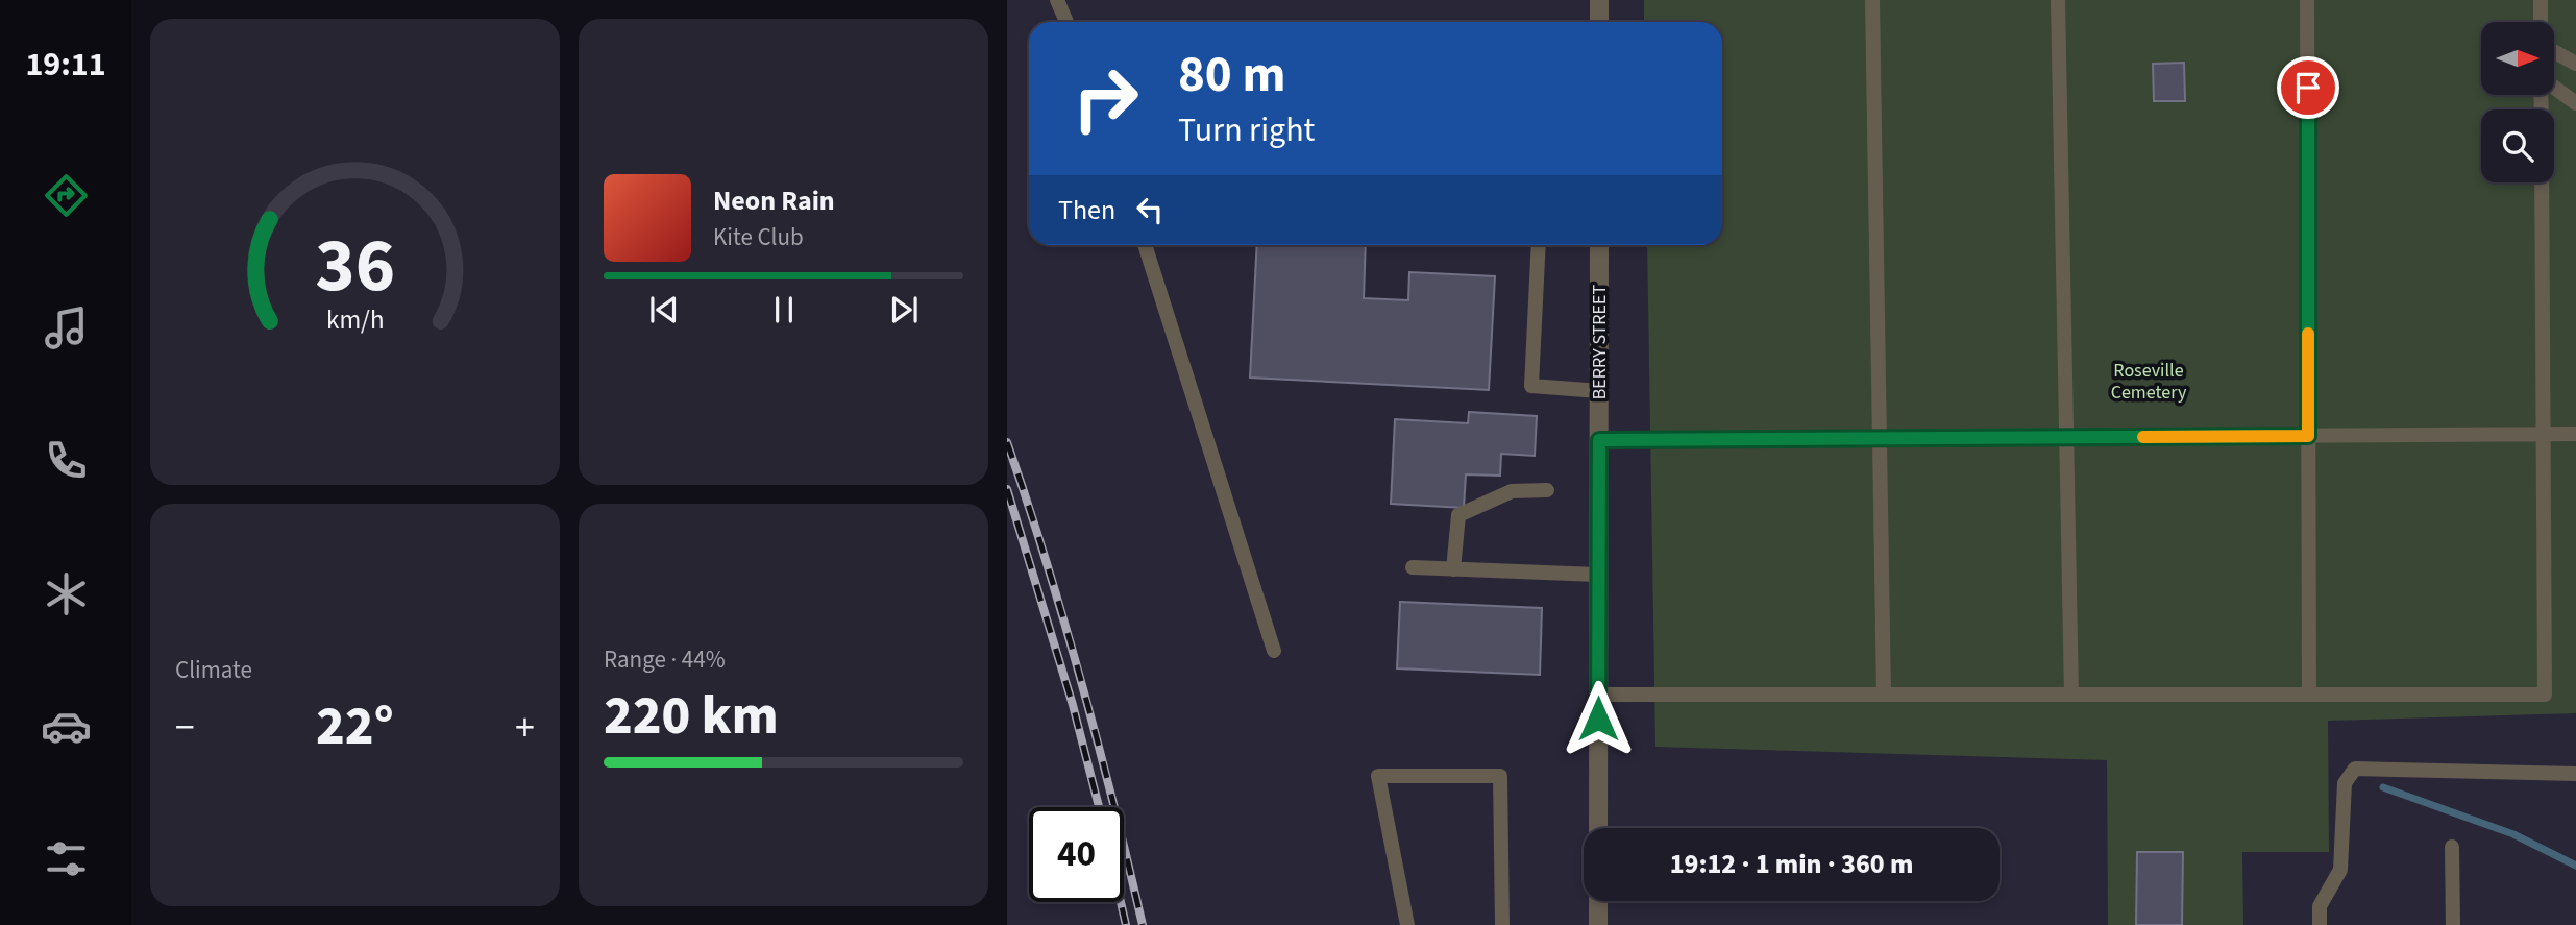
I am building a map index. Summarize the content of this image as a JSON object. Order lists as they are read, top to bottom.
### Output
{
  "streets": {
    "street": ["BERRY STREET"]
  },
  "parks": ["Roseville Cemetery"],
  "north": "right",
  "page": {
    "tabs": "19:11",
    "turn": ["80 m", "Turn right"],
    "song": ["Neon Rain", "Kite Club"],
    "then": "Then",
    "tile": [
      "Climate",
      ["Range · 44%", "220 km"]
    ],
    "heat": ["−", "22°", "+"],
    "limit": "40",
    "trip": "19:12 · 1 min · 360 m",
    "gauge": ["36", "km/h"]
  }
}
